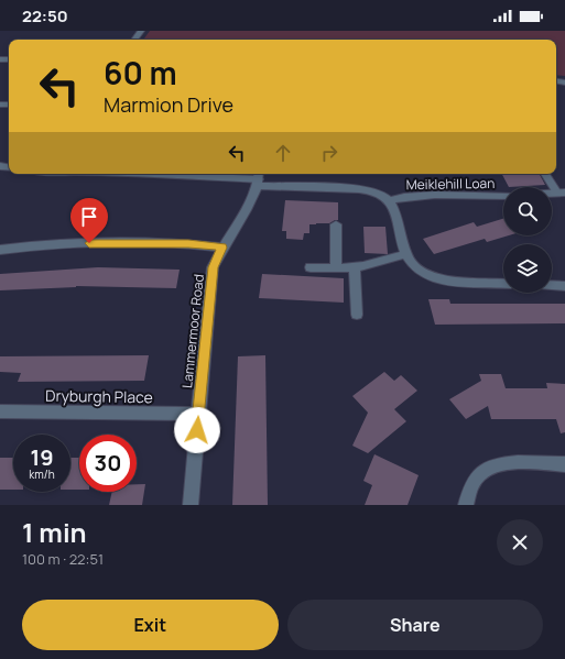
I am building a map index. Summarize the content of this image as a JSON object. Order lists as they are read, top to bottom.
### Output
{
  "streets": {
    "street": ["Meiklehill Loan", "Lammermoor Road", "Dryburgh Place"]
  },
  "crossings": [
    ["Lammermoor Road", "Dryburgh Place"]
  ],
  "page": {
    "status": "22:50",
    "turn": ["60 m", "Marmion Drive"],
    "speed": "19 km/h",
    "limit": "30",
    "heading": ["1 min", "100 m · 22:51"],
    "buttons": ["Exit", "Share"]
  }
}
